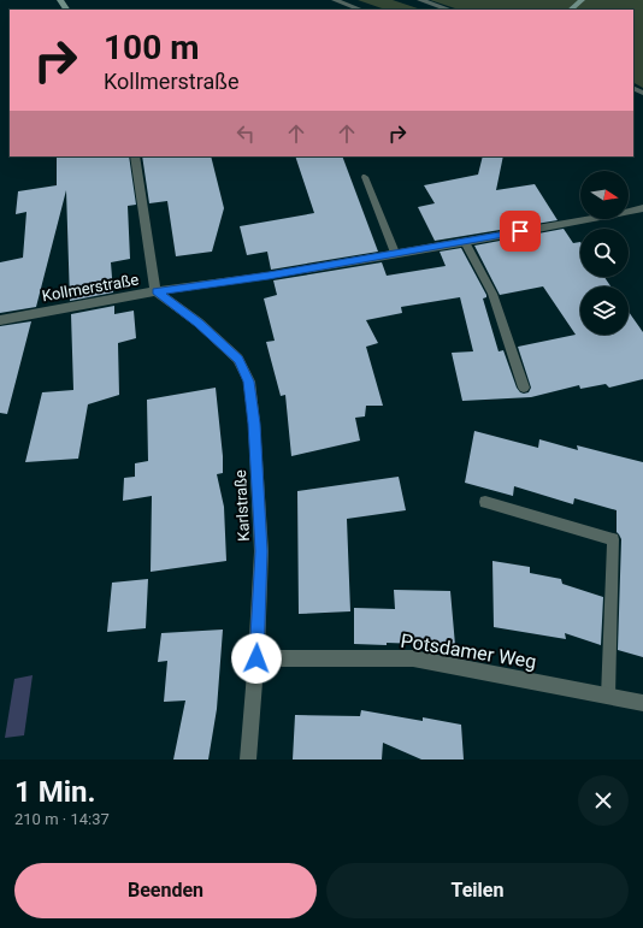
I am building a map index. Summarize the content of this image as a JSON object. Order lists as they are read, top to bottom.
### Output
{
  "streets": {
    "street": ["Kollmerstraße", "Karlstraße", "Potsdamer Weg"]
  },
  "crossings": [
    ["Kollmerstraße", "Karlstraße"],
    ["Karlstraße", "Potsdamer Weg"]
  ],
  "north": "right",
  "page": {
    "turn": ["100 m", "Kollmerstraße"],
    "heading": ["1 Min.", "210 m · 14:37"],
    "buttons": ["Beenden", "Teilen"]
  }
}
